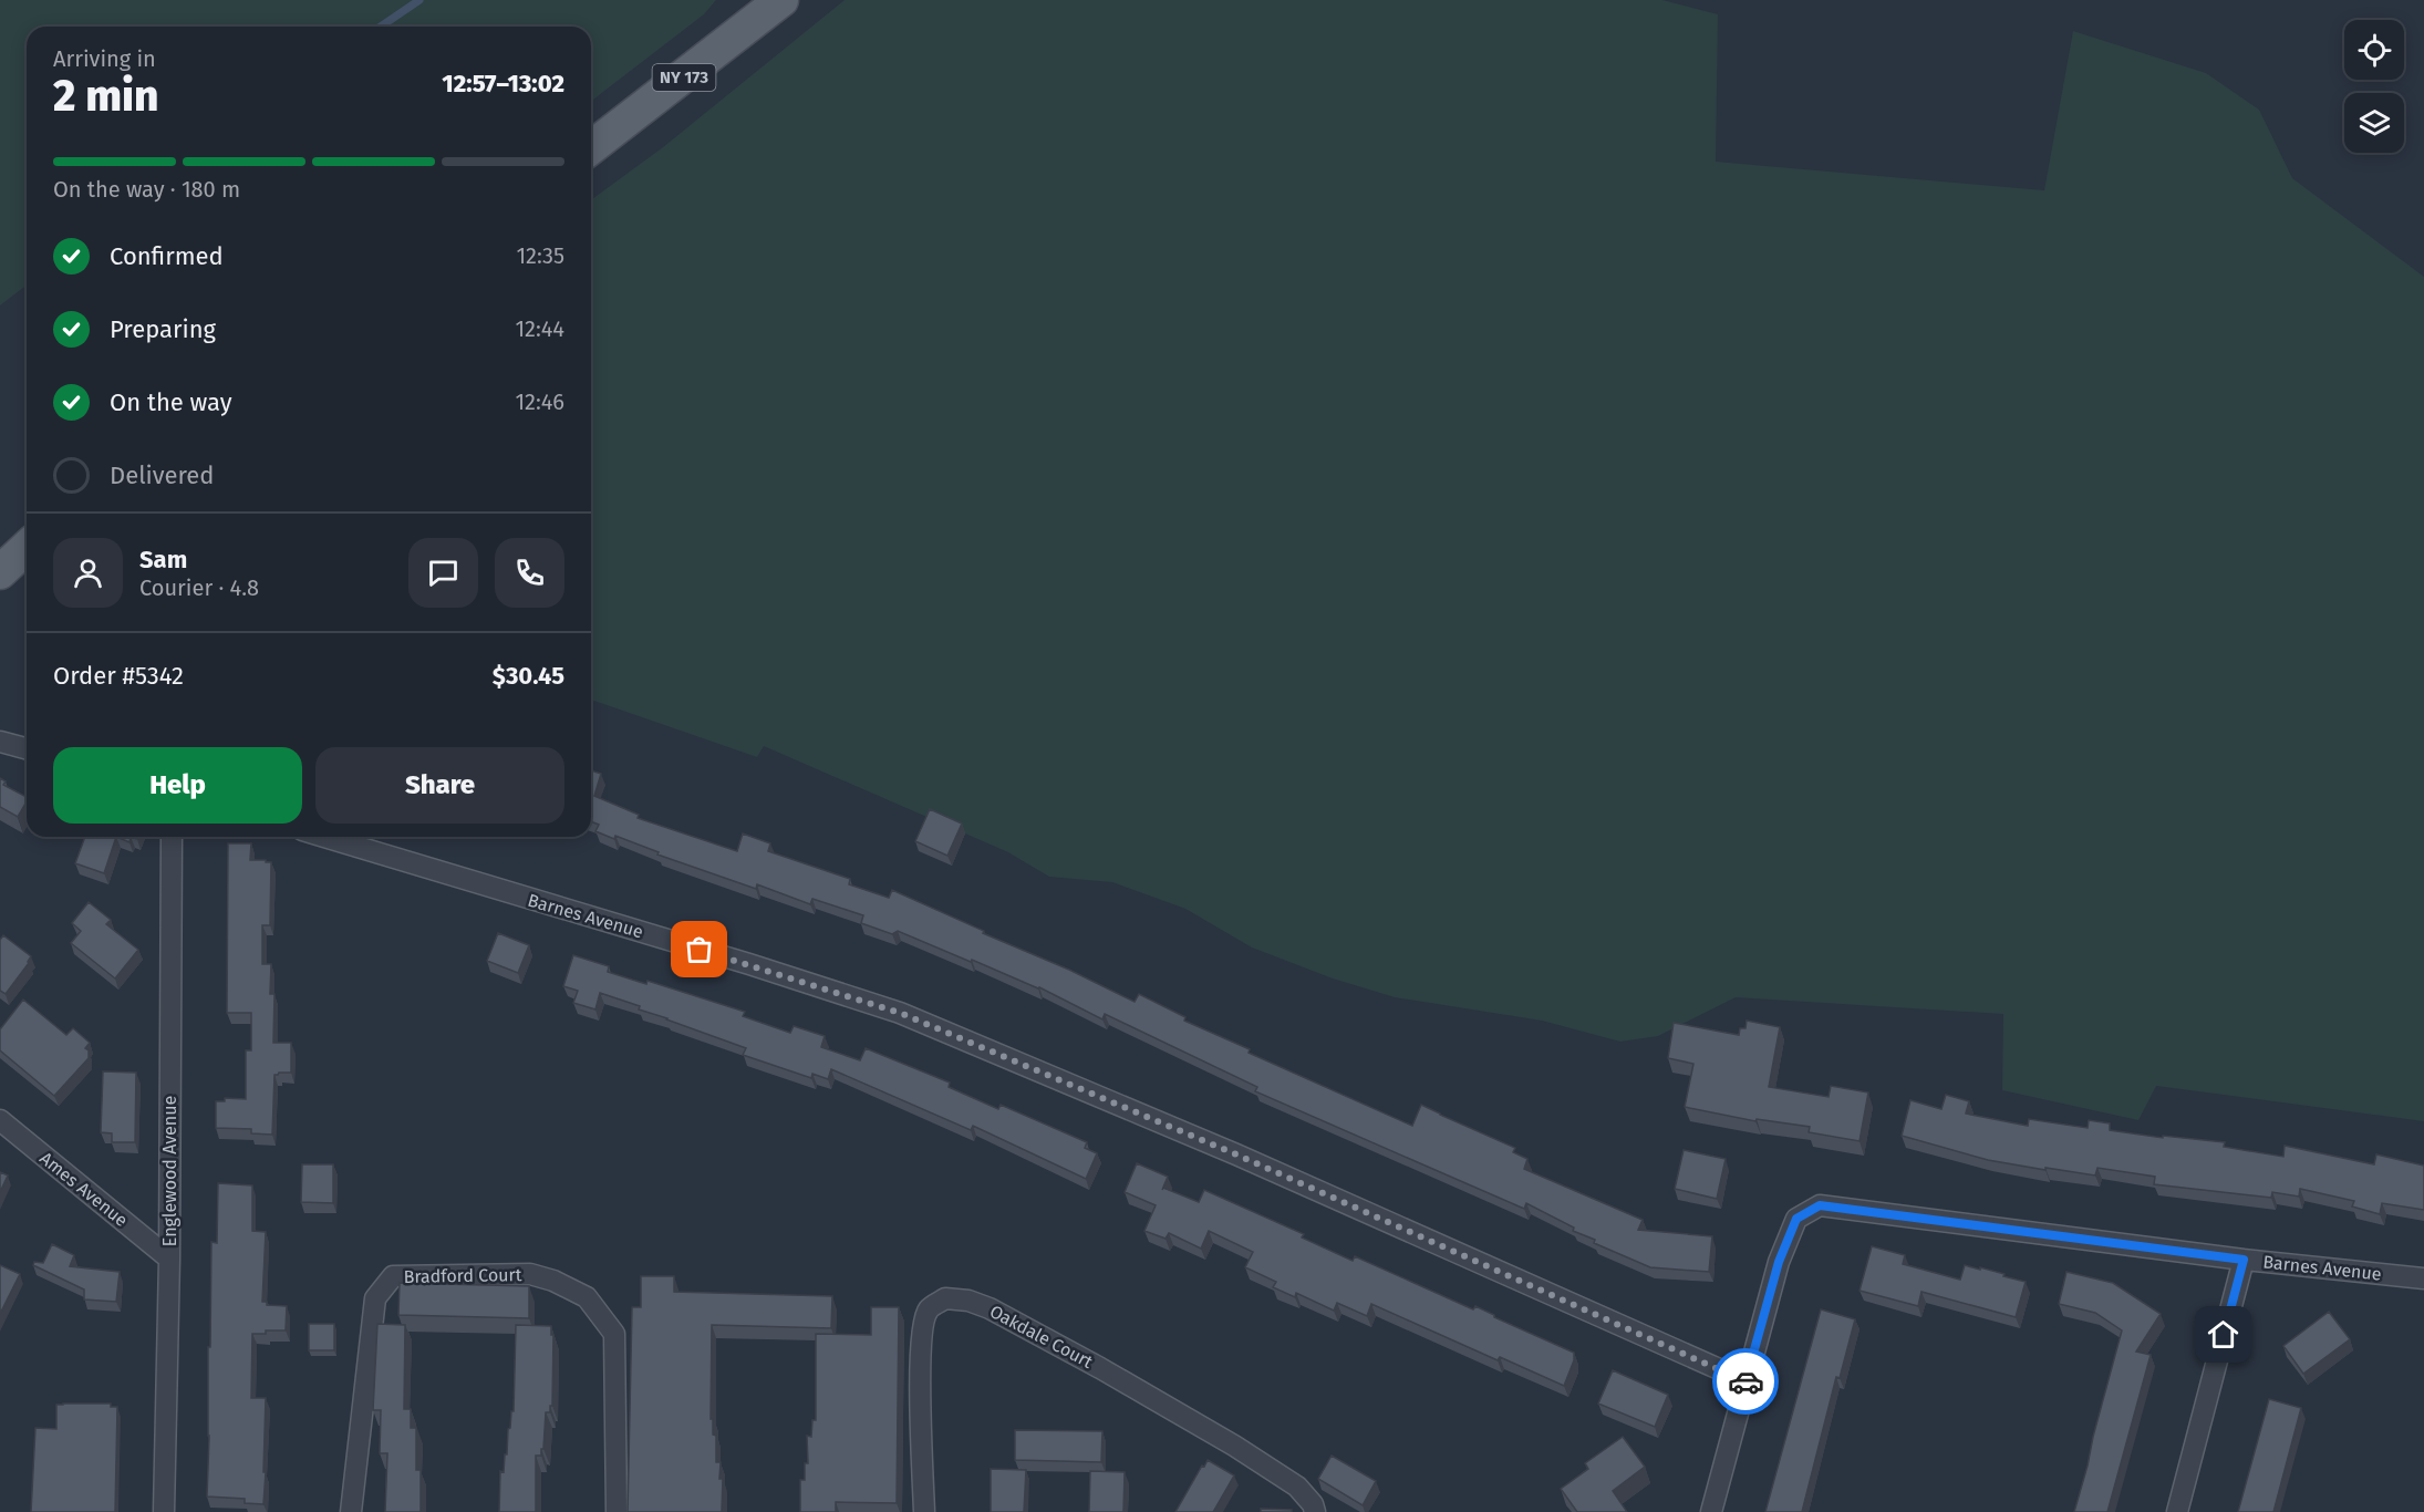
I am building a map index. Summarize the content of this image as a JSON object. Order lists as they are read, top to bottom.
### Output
{
  "streets": {
    "main road": ["NY 173"],
    "street": [
      "Barnes Avenue",
      "Englewood Avenue",
      "Ames Avenue",
      "Bradford Court",
      "Oakdale Court"
    ]
  },
  "crossings": [
    ["Englewood Avenue", "Ames Avenue"]
  ],
  "page": {
    "heading": ["2 min", "Arriving in", "12:57–13:02"],
    "panel": [
      "Sam",
      "Courier · 4.8",
      "Order #5342",
      "$30.45"
    ],
    "bar": "On the way · 180 m",
    "list": [
      ["Confirmed", "12:35"],
      ["Preparing", "12:44"],
      ["On the way", "12:46"],
      "Delivered"
    ],
    "buttons": ["Help", "Share"]
  }
}
